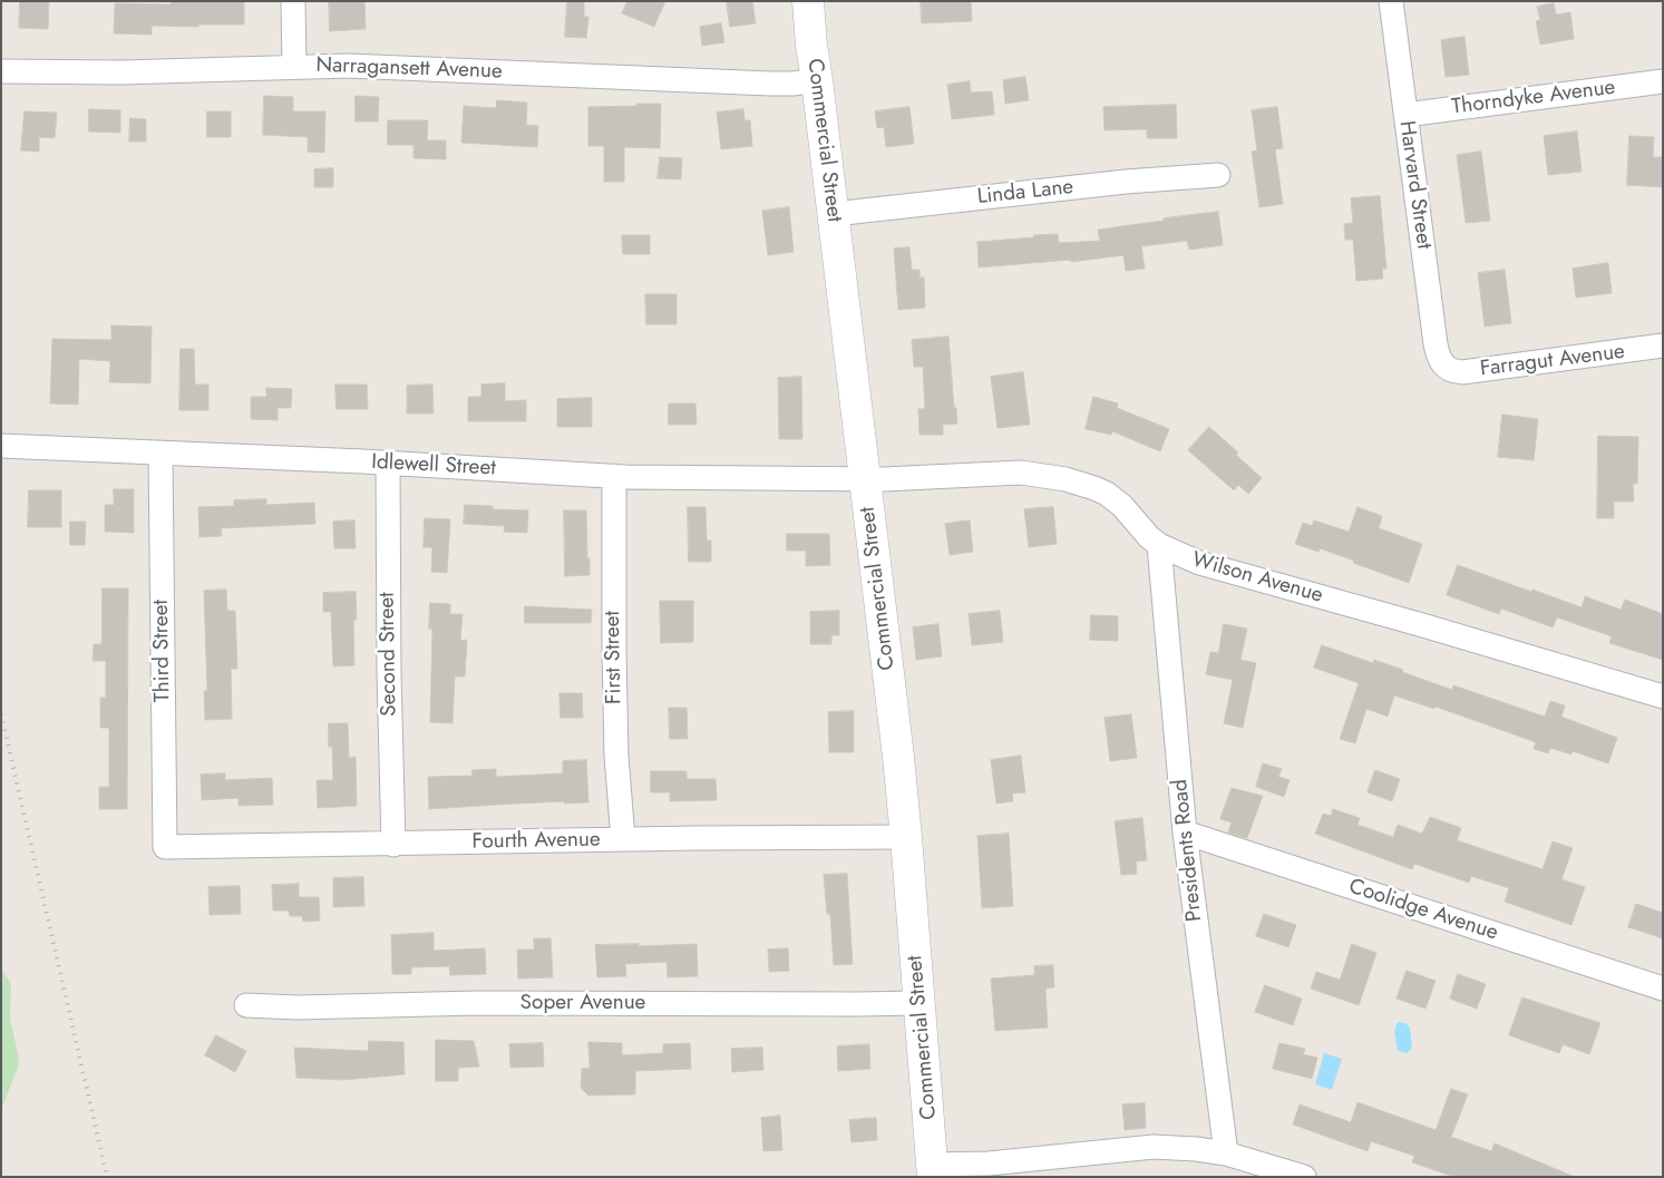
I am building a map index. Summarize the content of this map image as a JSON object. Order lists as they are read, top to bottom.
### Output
{
  "streets": {
    "main road": ["Commercial Street"],
    "street": [
      "Narragansett Avenue",
      "Thorndyke Avenue",
      "Harvard Street",
      "Linda Lane",
      "Farragut Avenue",
      "Idlewell Street",
      "Wilson Avenue",
      "Third Street",
      "Second Street",
      "First Street",
      "Fourth Avenue",
      "Presidents Road",
      "Coolidge Avenue",
      "Soper Avenue"
    ]
  },
  "crossings": [
    ["Narragansett Avenue", "Commercial Street"],
    ["Thorndyke Avenue", "Harvard Street"],
    ["Commercial Street", "Linda Lane"],
    ["Commercial Street", "Idlewell Street"],
    ["Commercial Street", "Wilson Avenue"],
    ["Commercial Street", "Fourth Avenue"],
    ["Commercial Street", "Soper Avenue"],
    ["Harvard Street", "Farragut Avenue"],
    ["Idlewell Street", "Wilson Avenue"],
    ["Idlewell Street", "Third Street"],
    ["Idlewell Street", "Second Street"],
    ["Idlewell Street", "First Street"],
    ["Wilson Avenue", "Presidents Road"],
    ["Third Street", "Fourth Avenue"],
    ["Second Street", "Fourth Avenue"],
    ["First Street", "Fourth Avenue"],
    ["Presidents Road", "Coolidge Avenue"]
  ]
}
